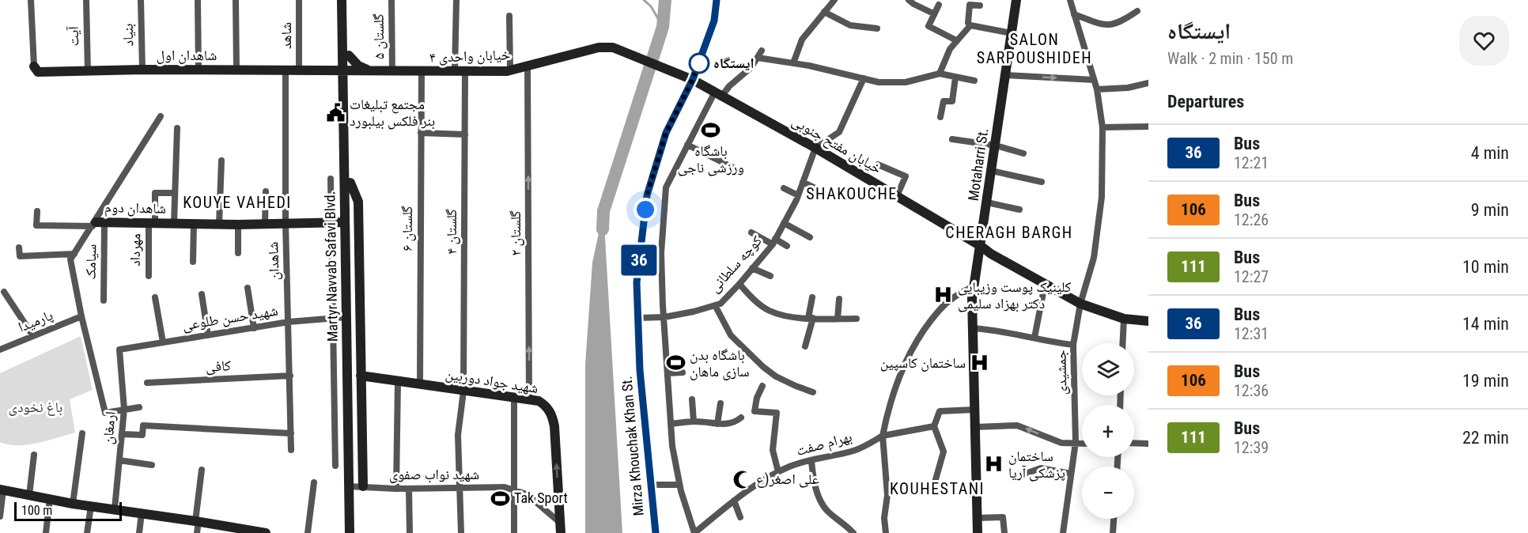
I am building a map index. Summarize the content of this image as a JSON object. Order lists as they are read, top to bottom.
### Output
{
  "streets": {
    "main road": [
      "شاهدان اول",
      "خیابان واحدی ۴",
      "خیابان مفتح جنوبی",
      "Motaharri St.",
      "شاهدان دوم",
      "Martyr Navvab Safavi Blvd.",
      "شهید جواد دوربین",
      "Mirza Khouchak Khan St."
    ],
    "street": [
      "بنیاد",
      "شاهد",
      "آیت",
      "گلستان ۵",
      "گلستان ۶",
      "گلستان ۴",
      "گلستان ۲",
      "مهرداد",
      "شاهدان",
      "سیامک",
      "کوچه سلطانی",
      "شهید حسن طلوعی",
      "پارمیدا",
      "کافی",
      "جمشیدی",
      "ارمغان",
      "بهرام صفت",
      "شهید نواب صفوی"
    ]
  },
  "crossings": [
    ["بنیاد", "شاهدان اول"],
    ["شاهد", "شاهدان اول"],
    ["آیت", "شاهدان اول"],
    ["گلستان ۵", "خیابان واحدی ۴"],
    ["شاهدان اول", "خیابان واحدی ۴"],
    ["شاهدان اول", "شاهدان"],
    ["شاهدان اول", "Martyr Navvab Safavi Blvd."],
    ["خیابان واحدی ۴", "خیابان مفتح جنوبی"],
    ["خیابان واحدی ۴", "گلستان ۶"],
    ["خیابان واحدی ۴", "گلستان ۴"],
    ["خیابان واحدی ۴", "گلستان ۲"],
    ["خیابان واحدی ۴", "Martyr Navvab Safavi Blvd."],
    ["خیابان مفتح جنوبی", "Motaharri St."],
    ["خیابان مفتح جنوبی", "کوچه سلطانی"],
    ["خیابان مفتح جنوبی", "جمشیدی"],
    ["خیابان مفتح جنوبی", "Mirza Khouchak Khan St."],
    ["شاهدان دوم", "مهرداد"],
    ["شاهدان دوم", "شاهدان"],
    ["شاهدان دوم", "سیامک"],
    ["شاهدان دوم", "Martyr Navvab Safavi Blvd."],
    ["گلستان ۶", "شهید جواد دوربین"],
    ["گلستان ۴", "شهید جواد دوربین"],
    ["گلستان ۴", "شهید نواب صفوی"],
    ["گلستان ۲", "شهید جواد دوربین"],
    ["شاهدان", "شهید حسن طلوعی"],
    ["شاهدان", "کافی"],
    ["کوچه سلطانی", "Mirza Khouchak Khan St."],
    ["Martyr Navvab Safavi Blvd.", "شهید حسن طلوعی"],
    ["Martyr Navvab Safavi Blvd.", "شهید نواب صفوی"],
    ["شهید حسن طلوعی", "ارمغان"],
    ["شهید جواد دوربین", "شهید نواب صفوی"]
  ],
  "one_way": ["گلستان ۲", "شهید جواد دوربین"],
  "districts": [
    "SALON SARPOUSHIDEH",
    "SHAKOUCHE",
    "KOUYE VAHEDI",
    "CHERAGH BARGH",
    "KOUHESTANI"
  ],
  "parks": ["باغ نخودی"],
  "places": {
    "other": ["ایستگاه"],
    "public building": ["مجتمع تبلیغات بنر فلکس بیلبورد"],
    "sports": ["باشگاه ورزشی ناجی", "باشگاه بدن سازی ماهان", "Tak Sport"],
    "hospital": ["کلینیک پوست وزیبایی دکتر بهزاد سلیمی", "ساختمان کاسپین", "ساختمان پزشکی آریا"],
    "mosque": ["علی اصغر(ع"]
  },
  "lines": ["bus line 36"],
  "scale_bar": "100 m",
  "page": {
    "on_map": "36",
    "heading": [
      ["ایستگاه", "Walk · 2 min · 150 m"],
      "Departures"
    ],
    "list": [
      {
        "mark": "36",
        "name": "Bus",
        "note": "12:21",
        "value": "4 min"
      },
      {
        "mark": "106",
        "name": "Bus",
        "note": "12:26",
        "value": "9 min"
      },
      {
        "mark": "111",
        "name": "Bus",
        "note": "12:27",
        "value": "10 min"
      },
      {
        "mark": "36",
        "name": "Bus",
        "note": "12:31",
        "value": "14 min"
      },
      {
        "mark": "106",
        "name": "Bus",
        "note": "12:36",
        "value": "19 min"
      },
      {
        "mark": "111",
        "name": "Bus",
        "note": "12:39",
        "value": "22 min"
      }
    ],
    "map_buttons": ["+", "−"],
    "scale": "100 m"
  }
}
